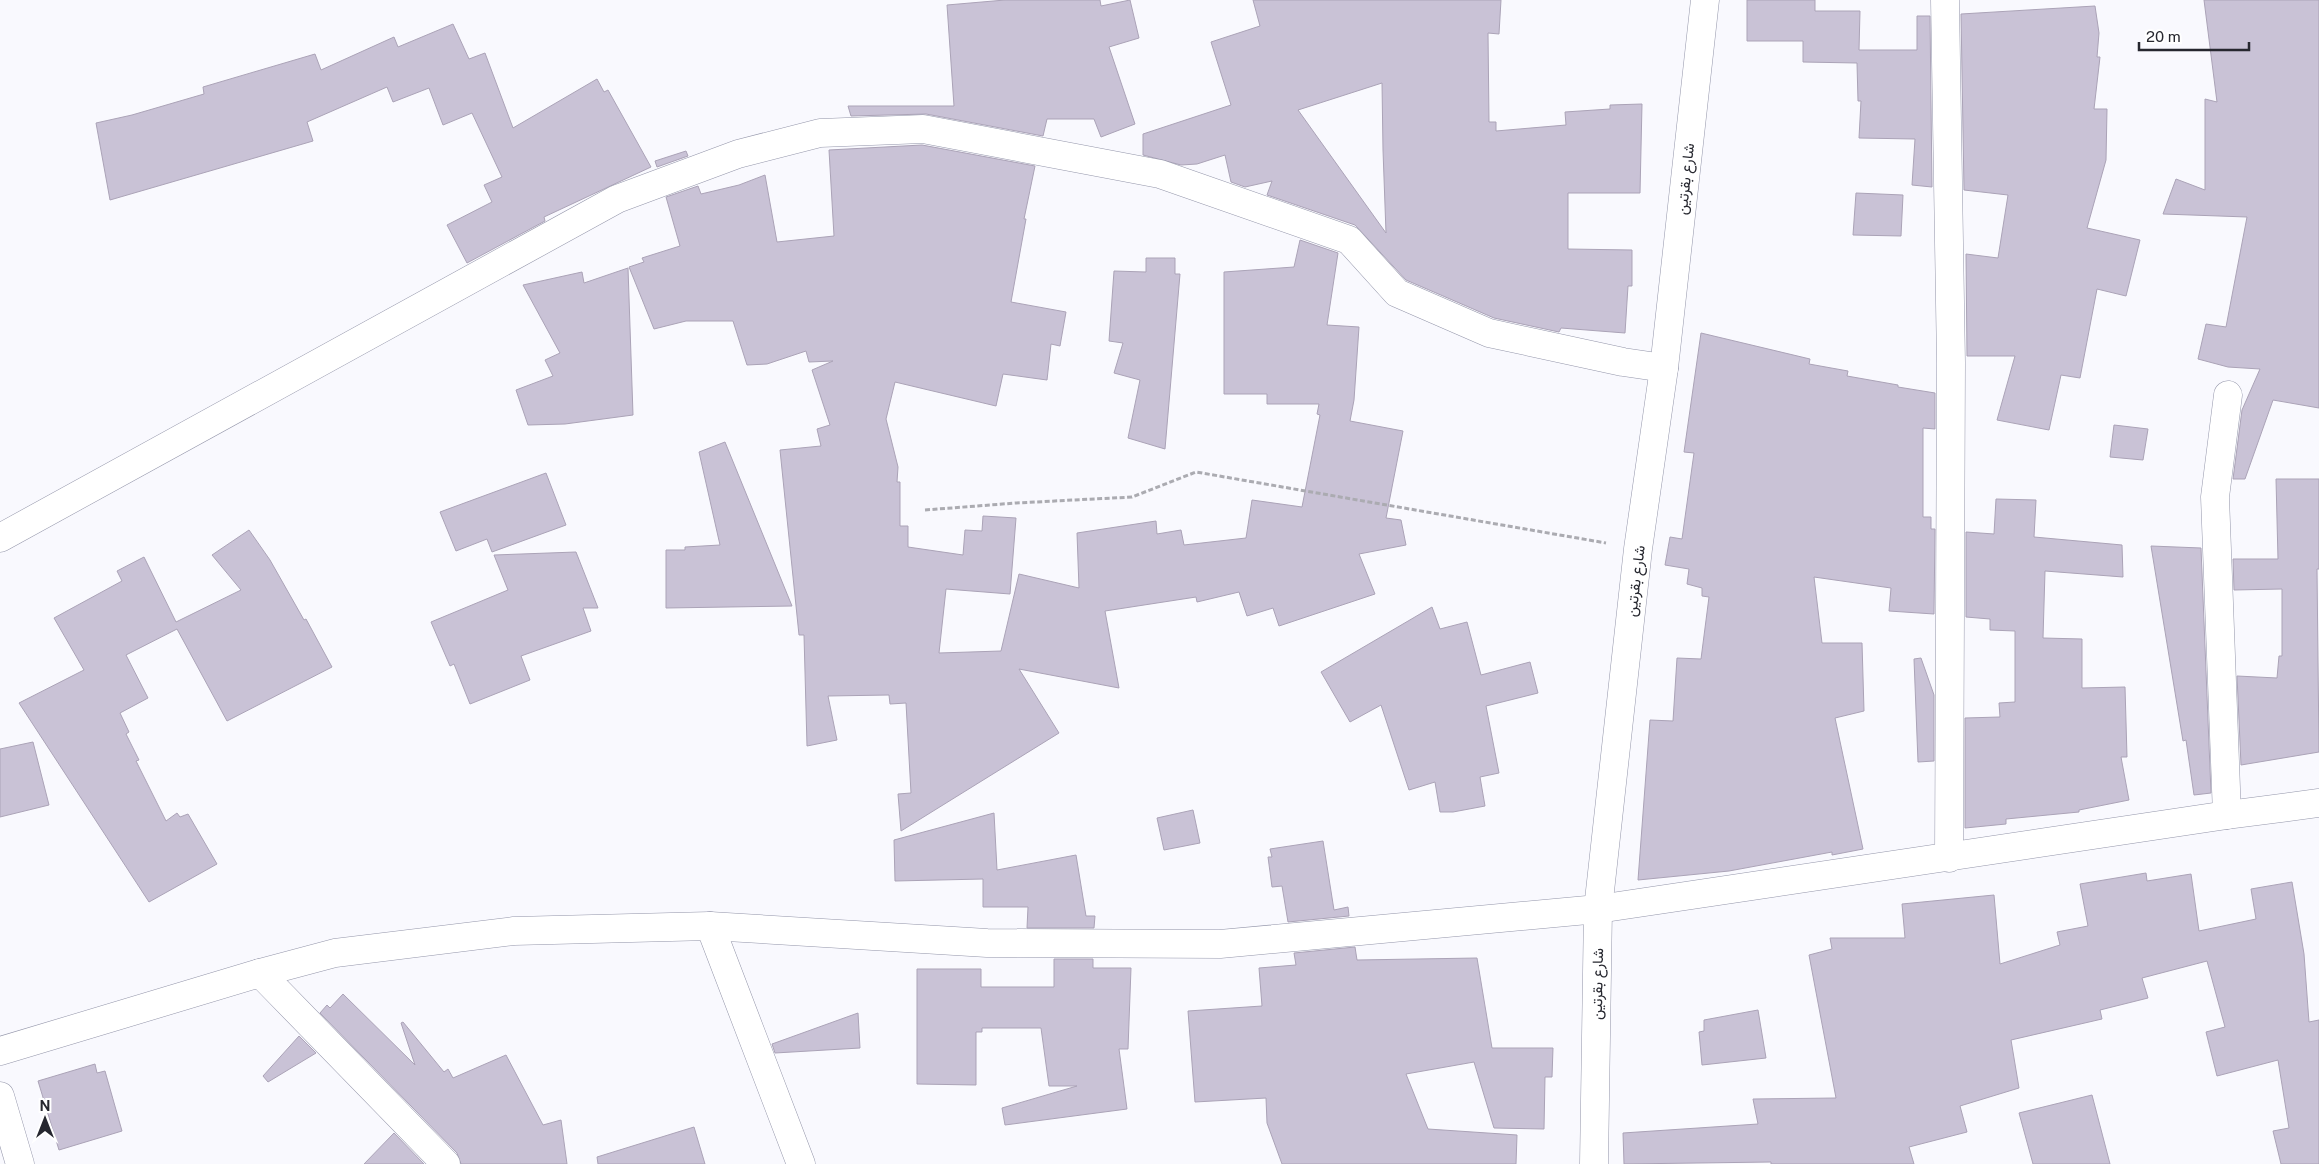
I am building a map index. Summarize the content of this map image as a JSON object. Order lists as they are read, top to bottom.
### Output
{
  "streets": {
    "street": ["شارع بقرتين"]
  },
  "scale_bar": "20 m",
  "north": "top"
}
